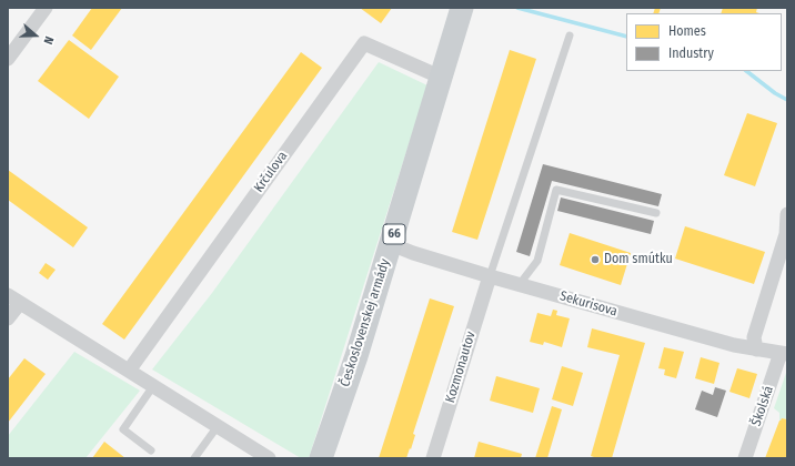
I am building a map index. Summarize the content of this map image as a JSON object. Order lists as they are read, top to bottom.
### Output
{
  "streets": {
    "main road": ["66", "Československej armády"],
    "street": [
      "Krčulova",
      "Sekurisova",
      "Kozmonautov",
      "Školská"
    ]
  },
  "crossings": [
    ["Krčulova", "Československej armády"],
    ["Sekurisova", "Československej armády"],
    ["Sekurisova", "Kozmonautov"],
    ["Sekurisova", "Školská"]
  ],
  "places": ["Dom smútku"],
  "legend": ["Homes", "Industry"],
  "north": "right"
}
